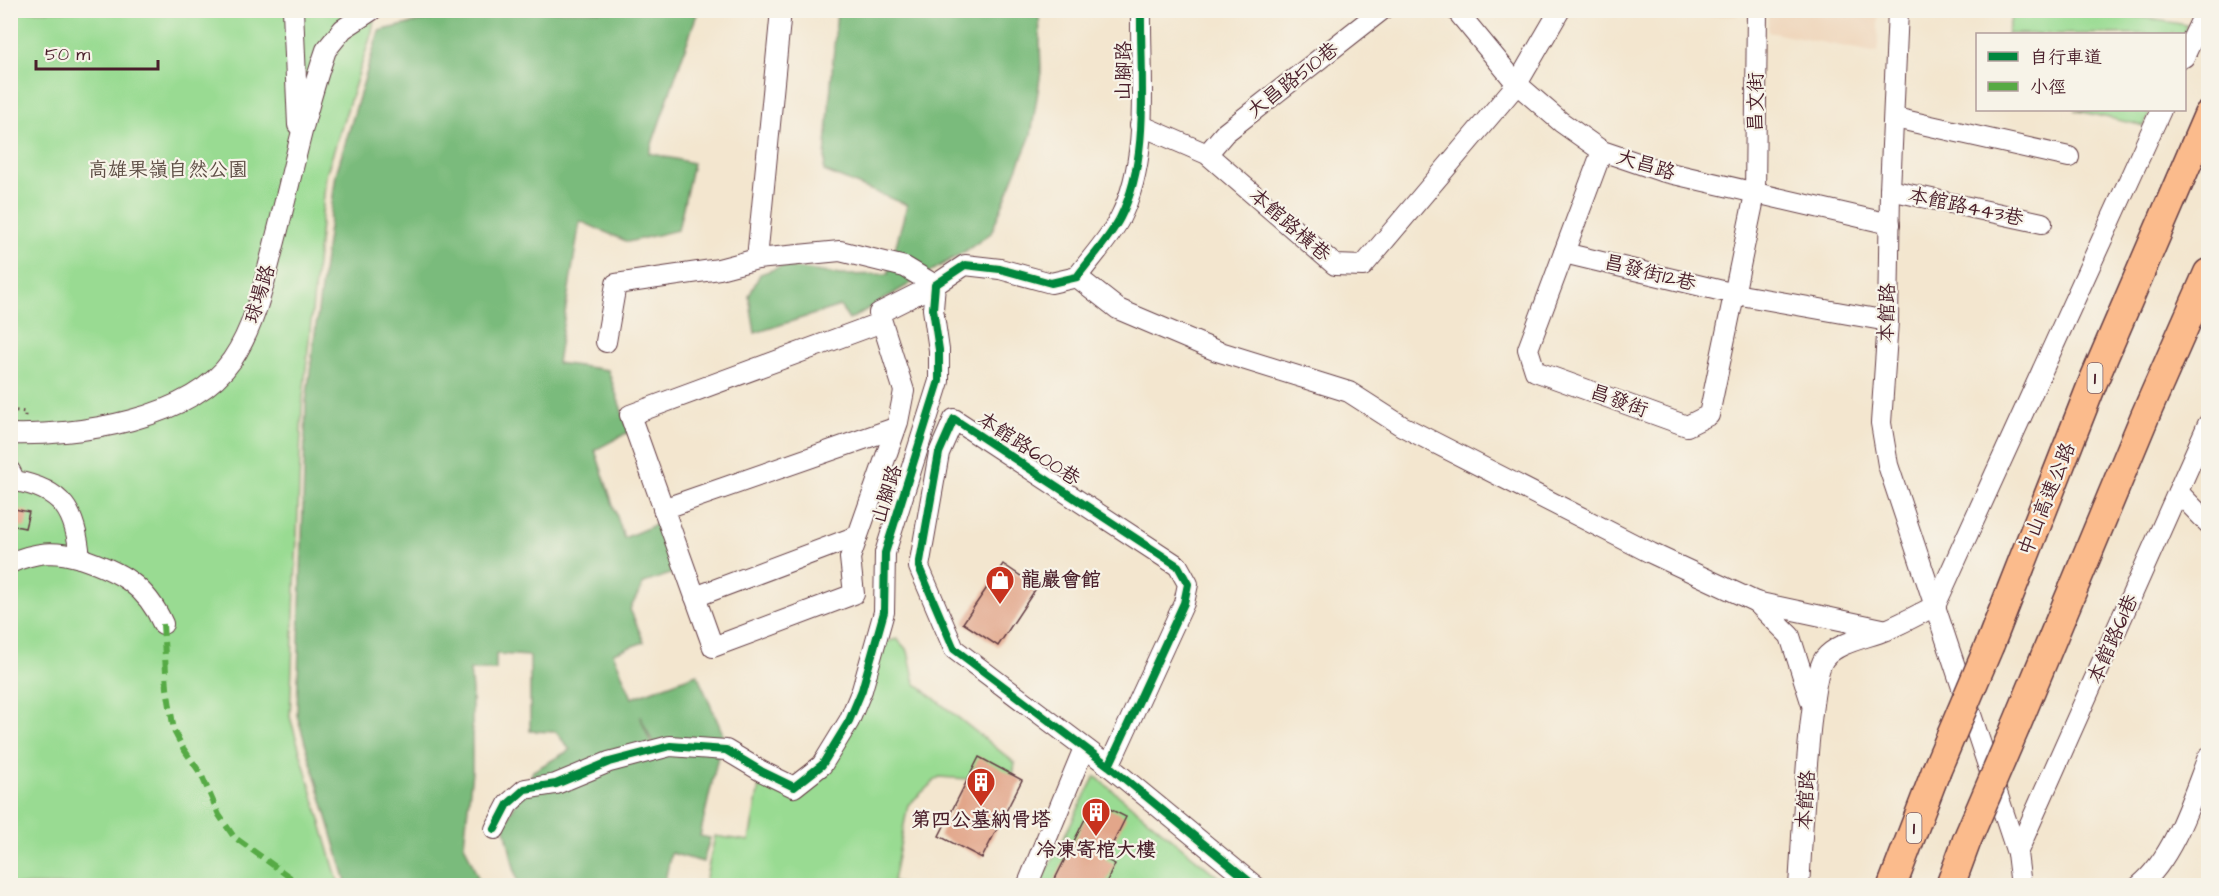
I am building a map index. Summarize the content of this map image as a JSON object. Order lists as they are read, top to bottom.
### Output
{
  "streets": {
    "highway": ["1", "中山高速公路"],
    "street": [
      "山腳路",
      "大昌路510巷",
      "昌文街",
      "大昌路",
      "本館路443巷",
      "本館路橫巷",
      "昌發街12巷",
      "球場路",
      "本館路",
      "昌發街",
      "本館路600巷",
      "本館路61巷"
    ]
  },
  "crossings": [
    ["山腳路", "本館路橫巷"],
    ["大昌路510巷", "本館路橫巷"],
    ["昌文街", "大昌路"],
    ["昌文街", "昌發街"],
    ["大昌路", "本館路橫巷"],
    ["大昌路", "本館路"],
    ["大昌路", "昌發街"],
    ["本館路443巷", "本館路"],
    ["昌發街12巷", "本館路"],
    ["昌發街12巷", "昌發街"],
    ["本館路", "本館路61巷"]
  ],
  "parks": ["高雄果嶺自然公園"],
  "places": {
    "shop": ["龍巖會館"],
    "building": ["第四公墓納骨塔", "冷凍寄棺大樓"]
  },
  "legend": ["自行車道", "小徑"],
  "scale_bar": "50 m"
}
